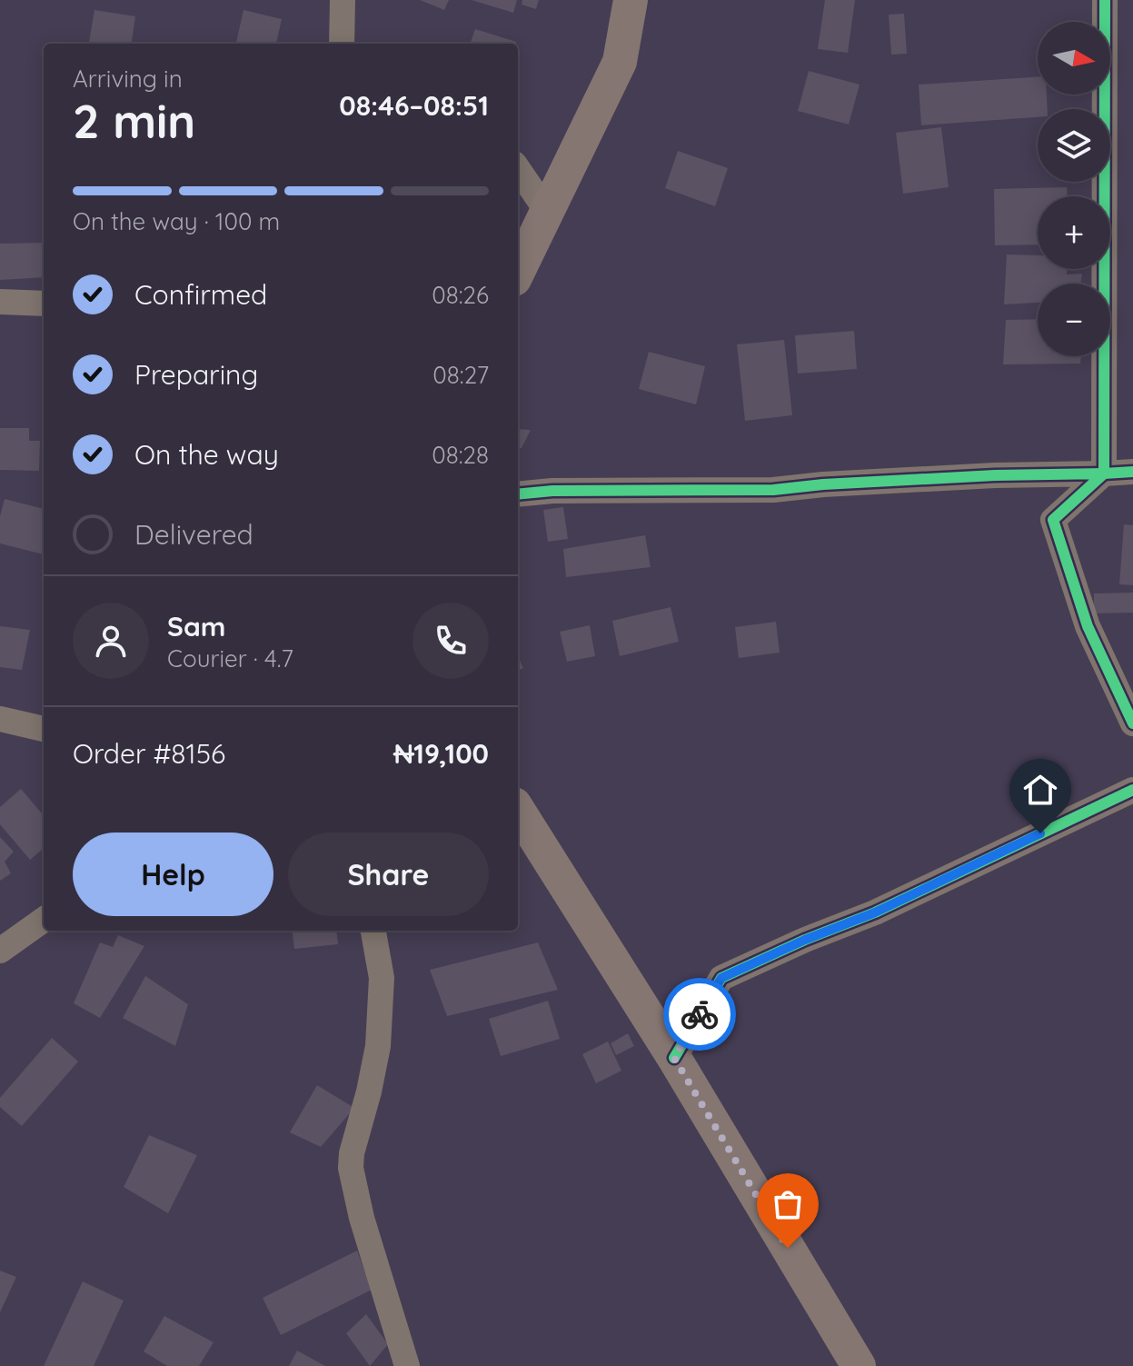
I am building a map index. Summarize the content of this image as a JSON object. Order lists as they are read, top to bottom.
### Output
{
  "north": "right",
  "page": {
    "map_buttons": ["+", "−"],
    "heading": ["2 min", "Arriving in", "08:46–08:51"],
    "panel": [
      "Sam",
      "Courier · 4.7",
      "Order #8156",
      "₦19,100"
    ],
    "bar": "On the way · 100 m",
    "list": [
      ["Confirmed", "08:26"],
      ["Preparing", "08:27"],
      ["On the way", "08:28"],
      "Delivered"
    ],
    "buttons": ["Help", "Share"]
  }
}
